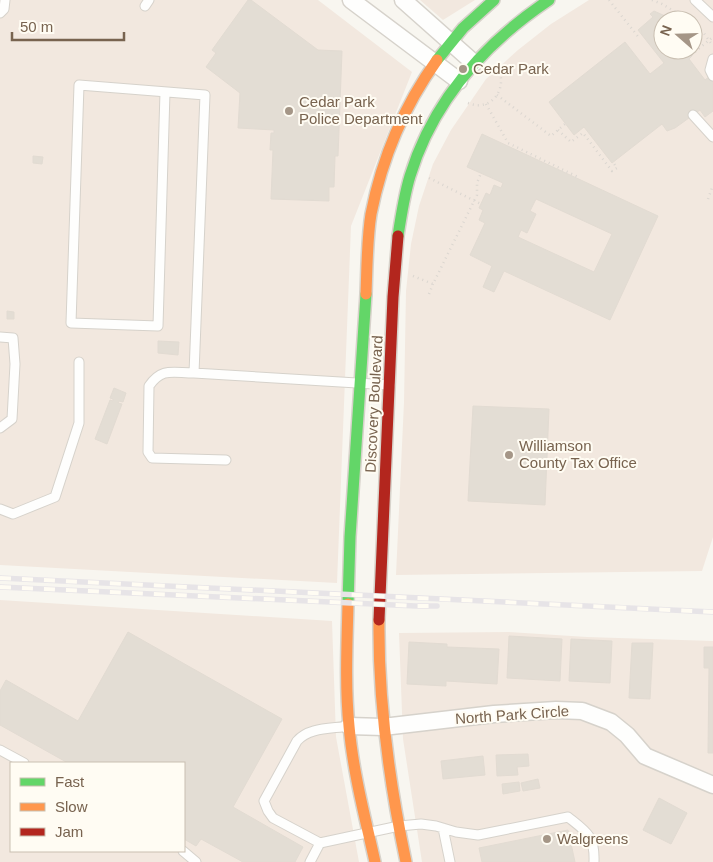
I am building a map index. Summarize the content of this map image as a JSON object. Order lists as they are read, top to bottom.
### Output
{
  "streets": {
    "street": ["Discovery Boulevard", "North Park Circle"]
  },
  "crossings": [
    ["Discovery Boulevard", "North Park Circle"]
  ],
  "places": [
    "Cedar Park",
    "Cedar Park Police Department",
    "Williamson County Tax Office",
    "Walgreens"
  ],
  "legend": ["Fast", "Slow", "Jam"],
  "scale_bar": "50 m",
  "north": "left"
}
